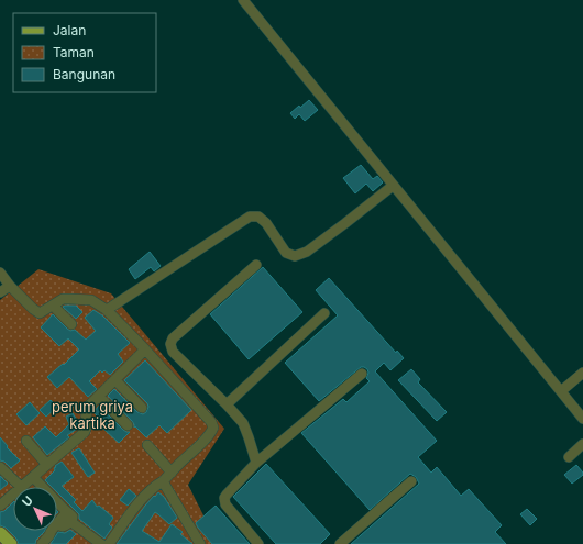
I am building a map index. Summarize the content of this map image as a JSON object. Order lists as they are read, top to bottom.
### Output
{
  "parks": ["perum griya kartika"],
  "legend": ["Jalan", "Taman", "Bangunan"],
  "north": "top left"
}
